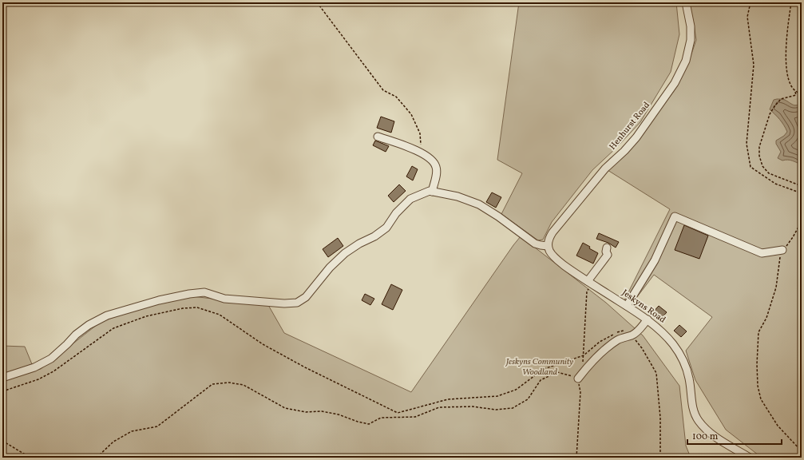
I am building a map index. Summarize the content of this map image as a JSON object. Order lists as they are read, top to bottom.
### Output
{
  "streets": {
    "street": ["Henhurst Road", "Jeskyns Road"]
  },
  "crossings": [
    ["Henhurst Road", "Jeskyns Road"]
  ],
  "parks": ["Jeskyns Community Woodland"],
  "scale_bar": "100 m"
}
